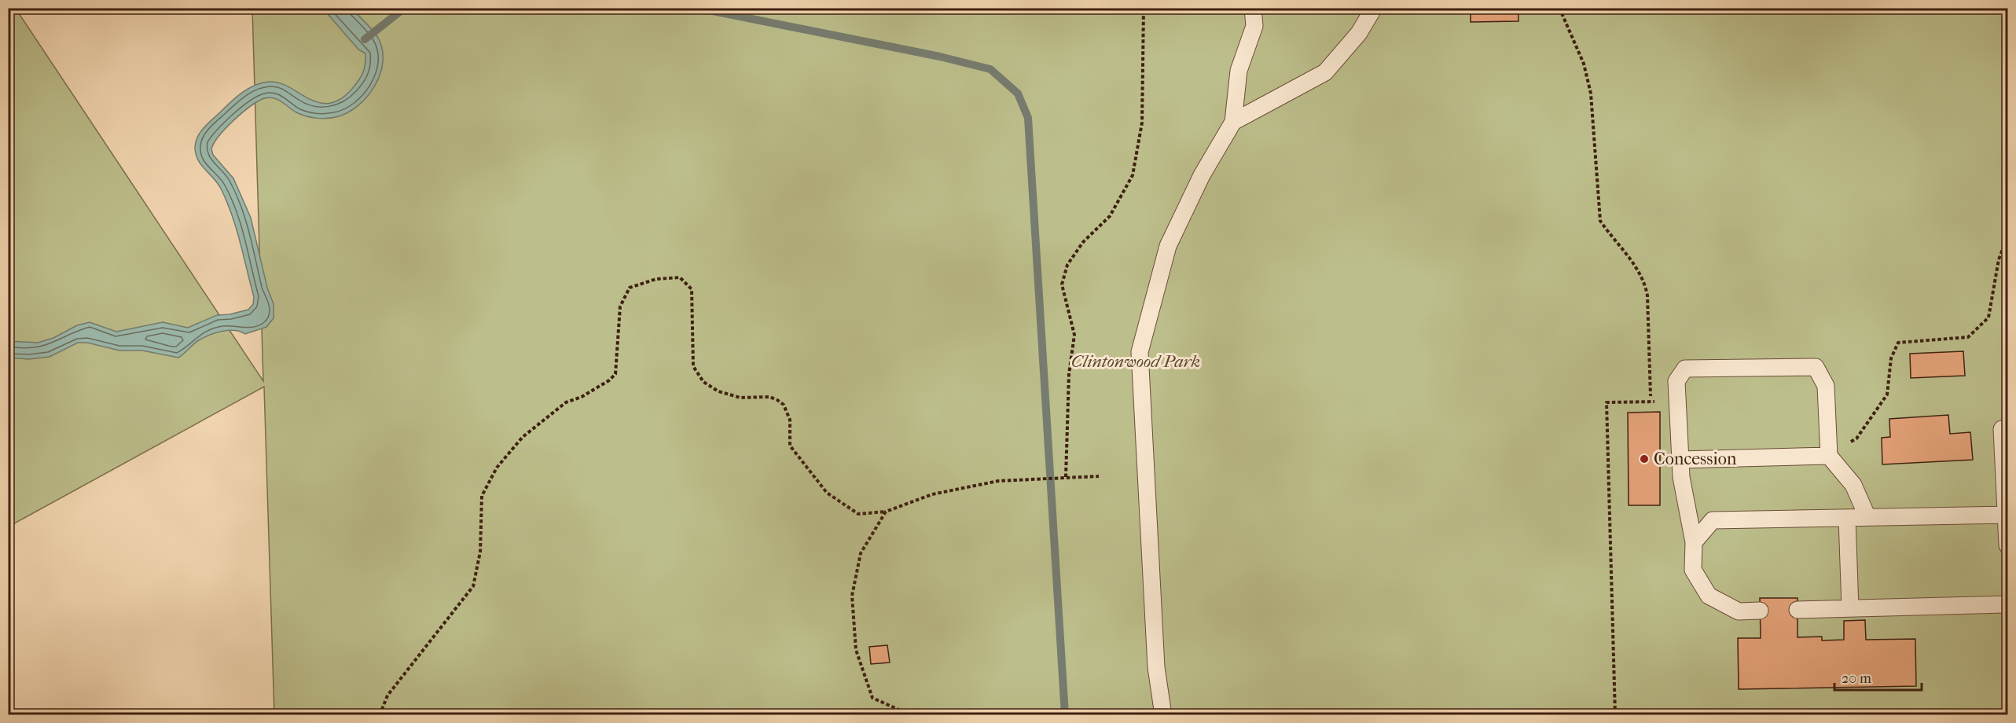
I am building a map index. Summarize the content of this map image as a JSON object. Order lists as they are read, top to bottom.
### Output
{
  "parks": ["Clintonwood Park"],
  "places": ["Concession"],
  "scale_bar": "20 m"
}
